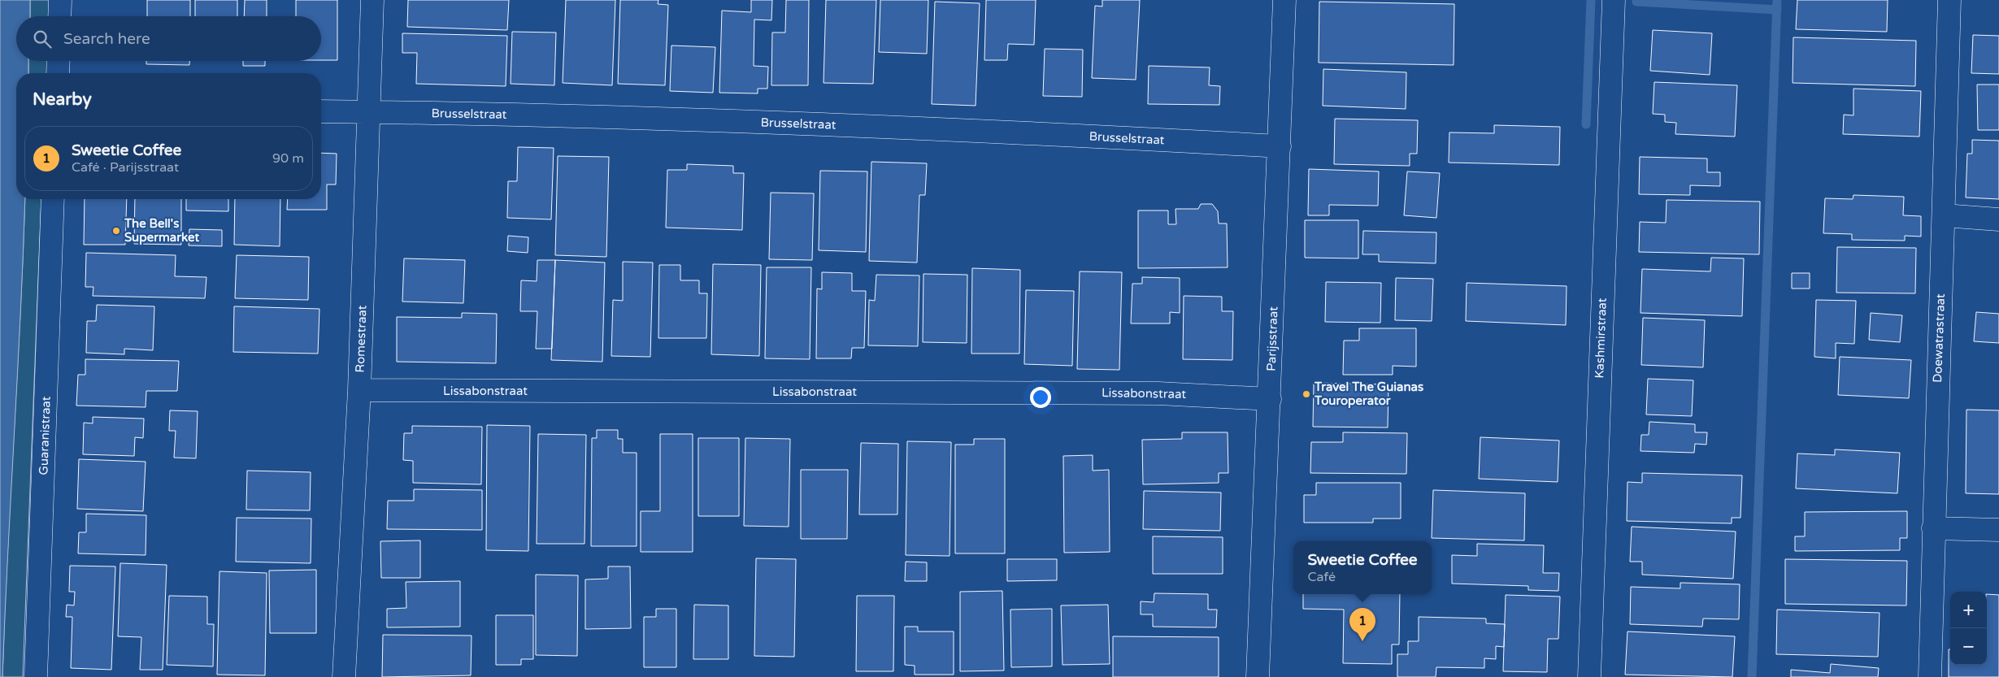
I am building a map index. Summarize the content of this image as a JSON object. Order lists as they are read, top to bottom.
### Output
{
  "streets": {
    "street": [
      "Brusselstraat",
      "Kashmirstraat",
      "Doewatrastraat",
      "Romestraat",
      "Parijsstraat",
      "Lissabonstraat",
      "Guaranistraat"
    ]
  },
  "crossings": [
    ["Brusselstraat", "Romestraat"],
    ["Brusselstraat", "Parijsstraat"],
    ["Romestraat", "Lissabonstraat"],
    ["Parijsstraat", "Lissabonstraat"]
  ],
  "places": ["The Bell's Supermarket", "Travel The Guianas Touroperator"],
  "page": {
    "search": "Search here",
    "heading": "Nearby",
    "list": [
      {
        "mark": "1",
        "name": "Sweetie Coffee",
        "note": "Café · Parijsstraat",
        "value": "90 m"
      }
    ],
    "popup": ["Sweetie Coffee", "Café"],
    "map_buttons": ["+", "−"],
    "pins": "1"
  }
}
